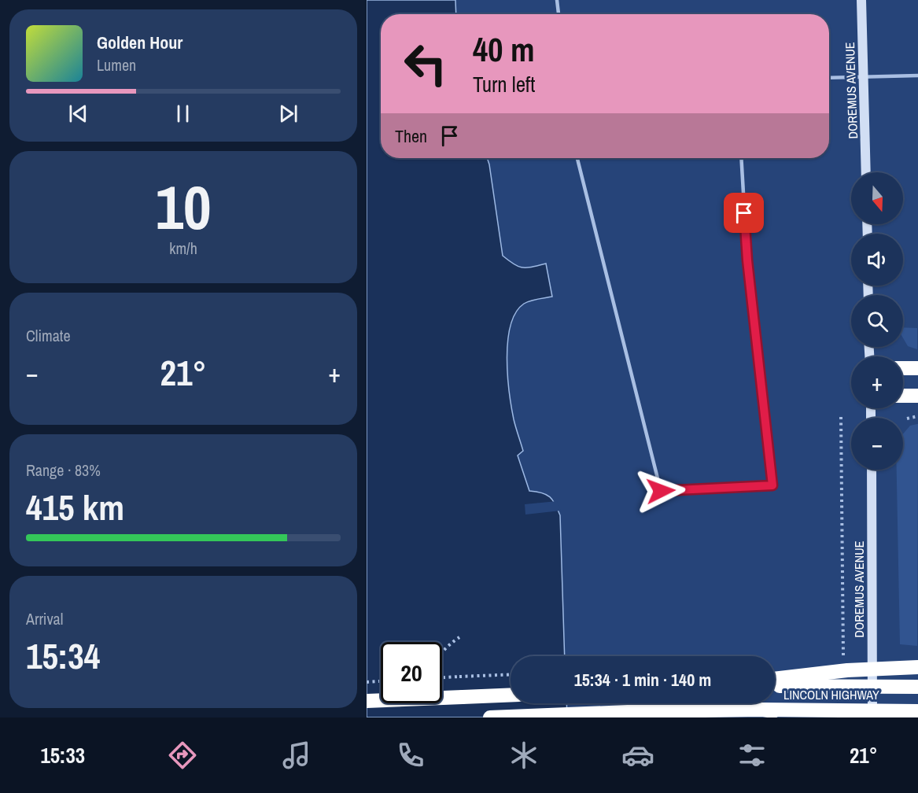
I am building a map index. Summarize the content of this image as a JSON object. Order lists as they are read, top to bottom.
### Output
{
  "streets": {
    "highway": ["LINCOLN HIGHWAY"],
    "main road": ["DOREMUS AVENUE"]
  },
  "north": "bottom",
  "page": {
    "turn": ["40 m", "Turn left"],
    "song": ["Golden Hour", "Lumen"],
    "then": "Then",
    "tile": [
      ["10", "km/h"],
      "Climate",
      ["Range · 83%", "415 km"],
      ["Arrival", "15:34"]
    ],
    "map_buttons": ["+", "−"],
    "heat": ["−", "21°", "+"],
    "limit": "20",
    "trip": "15:34 · 1 min · 140 m",
    "tabs": ["15:33", "21°"]
  }
}
